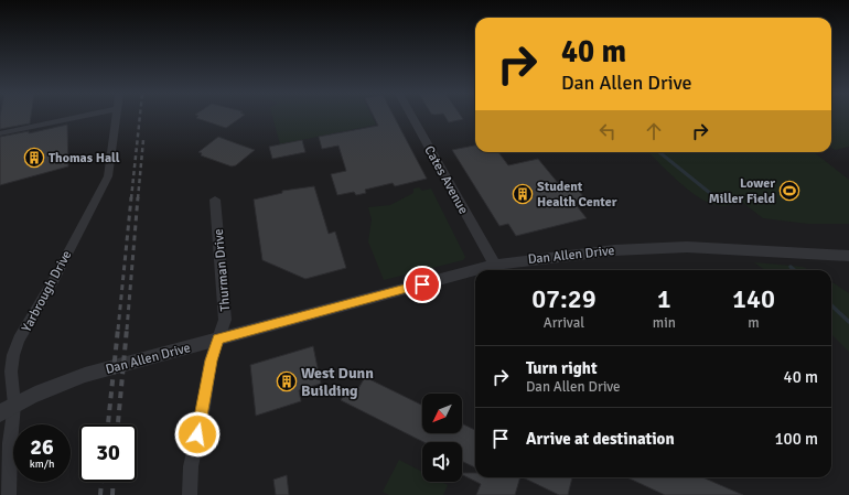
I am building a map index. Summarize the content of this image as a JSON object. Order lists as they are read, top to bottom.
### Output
{
  "streets": {
    "street": [
      "Cates Avenue",
      "Dan Allen Drive",
      "Thurman Drive",
      "Yarbrough Drive"
    ]
  },
  "crossings": [
    ["Cates Avenue", "Dan Allen Drive"],
    ["Dan Allen Drive", "Thurman Drive"],
    ["Dan Allen Drive", "Yarbrough Drive"]
  ],
  "places": {
    "building": ["Thomas Hall", "Student Health Center", "West Dunn Building"],
    "sports": ["Lower Miller Field"]
  },
  "north": "bottom left",
  "page": {
    "turn": ["40 m", "Dan Allen Drive"],
    "eta": [
      "07:29",
      "Arrival",
      "1",
      "min",
      "140",
      "m"
    ],
    "list": [
      {
        "name": "Turn right",
        "note": "Dan Allen Drive",
        "value": "40 m"
      },
      {
        "name": "Arrive at destination",
        "value": "100 m"
      }
    ],
    "speed": "26 km/h",
    "limit": "30"
  }
}
